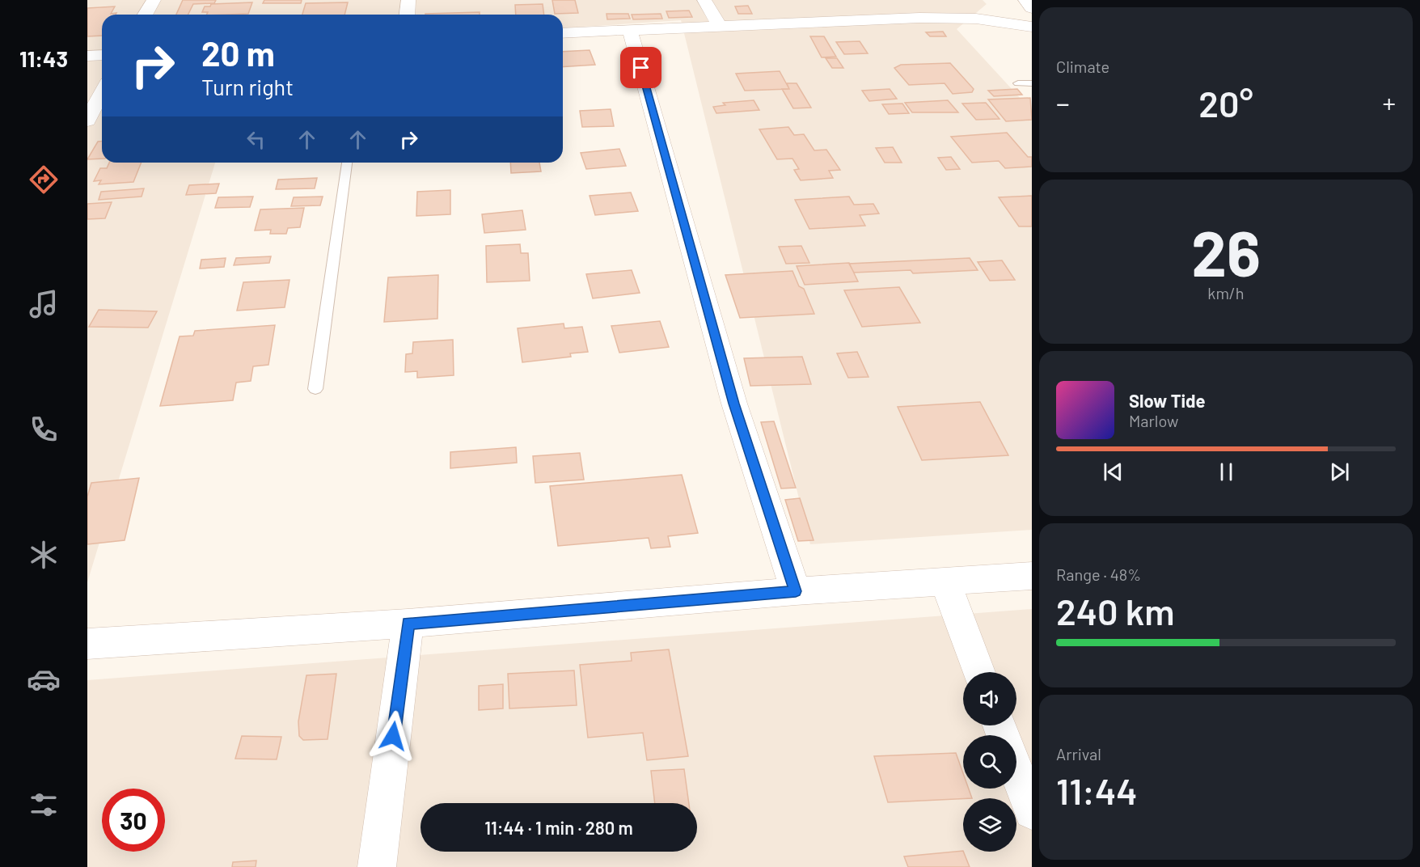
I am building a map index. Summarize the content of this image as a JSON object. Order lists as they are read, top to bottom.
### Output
{
  "page": {
    "tabs": "11:43",
    "tile": [
      "Climate",
      ["26", "km/h"],
      ["Range · 48%", "240 km"],
      ["Arrival", "11:44"]
    ],
    "turn": ["20 m", "Turn right"],
    "heat": ["−", "20°", "+"],
    "song": ["Slow Tide", "Marlow"],
    "limit": "30",
    "trip": "11:44 · 1 min · 280 m"
  }
}
